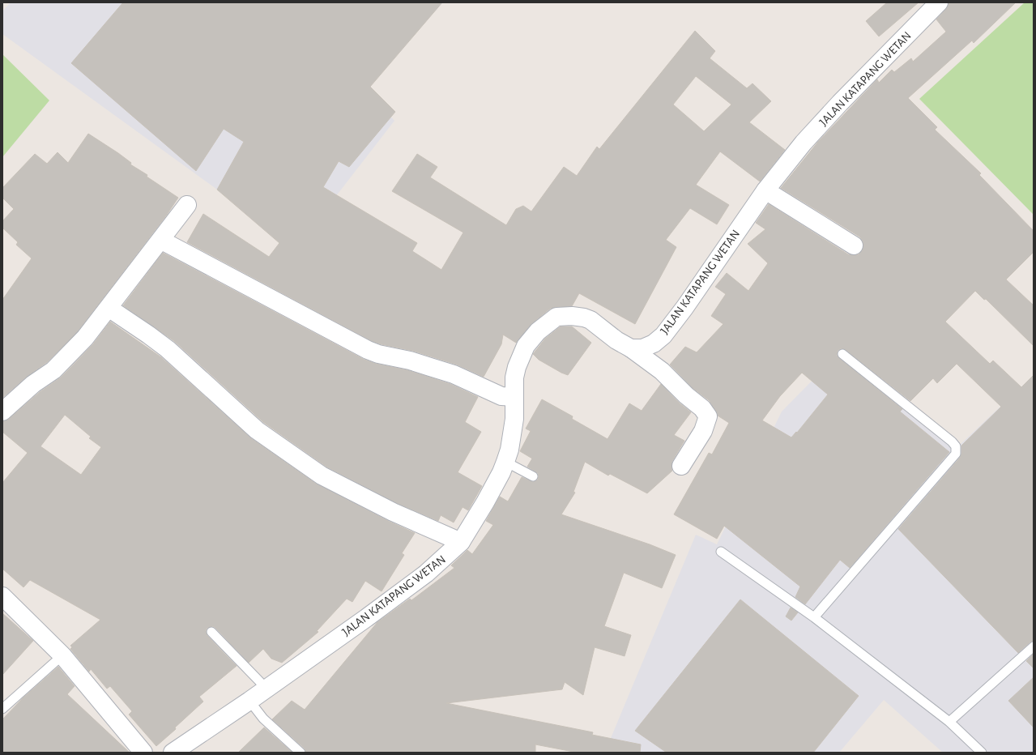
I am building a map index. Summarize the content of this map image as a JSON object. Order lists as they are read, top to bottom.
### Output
{
  "streets": {
    "street": ["JALAN KATAPANG WETAN"]
  }
}
